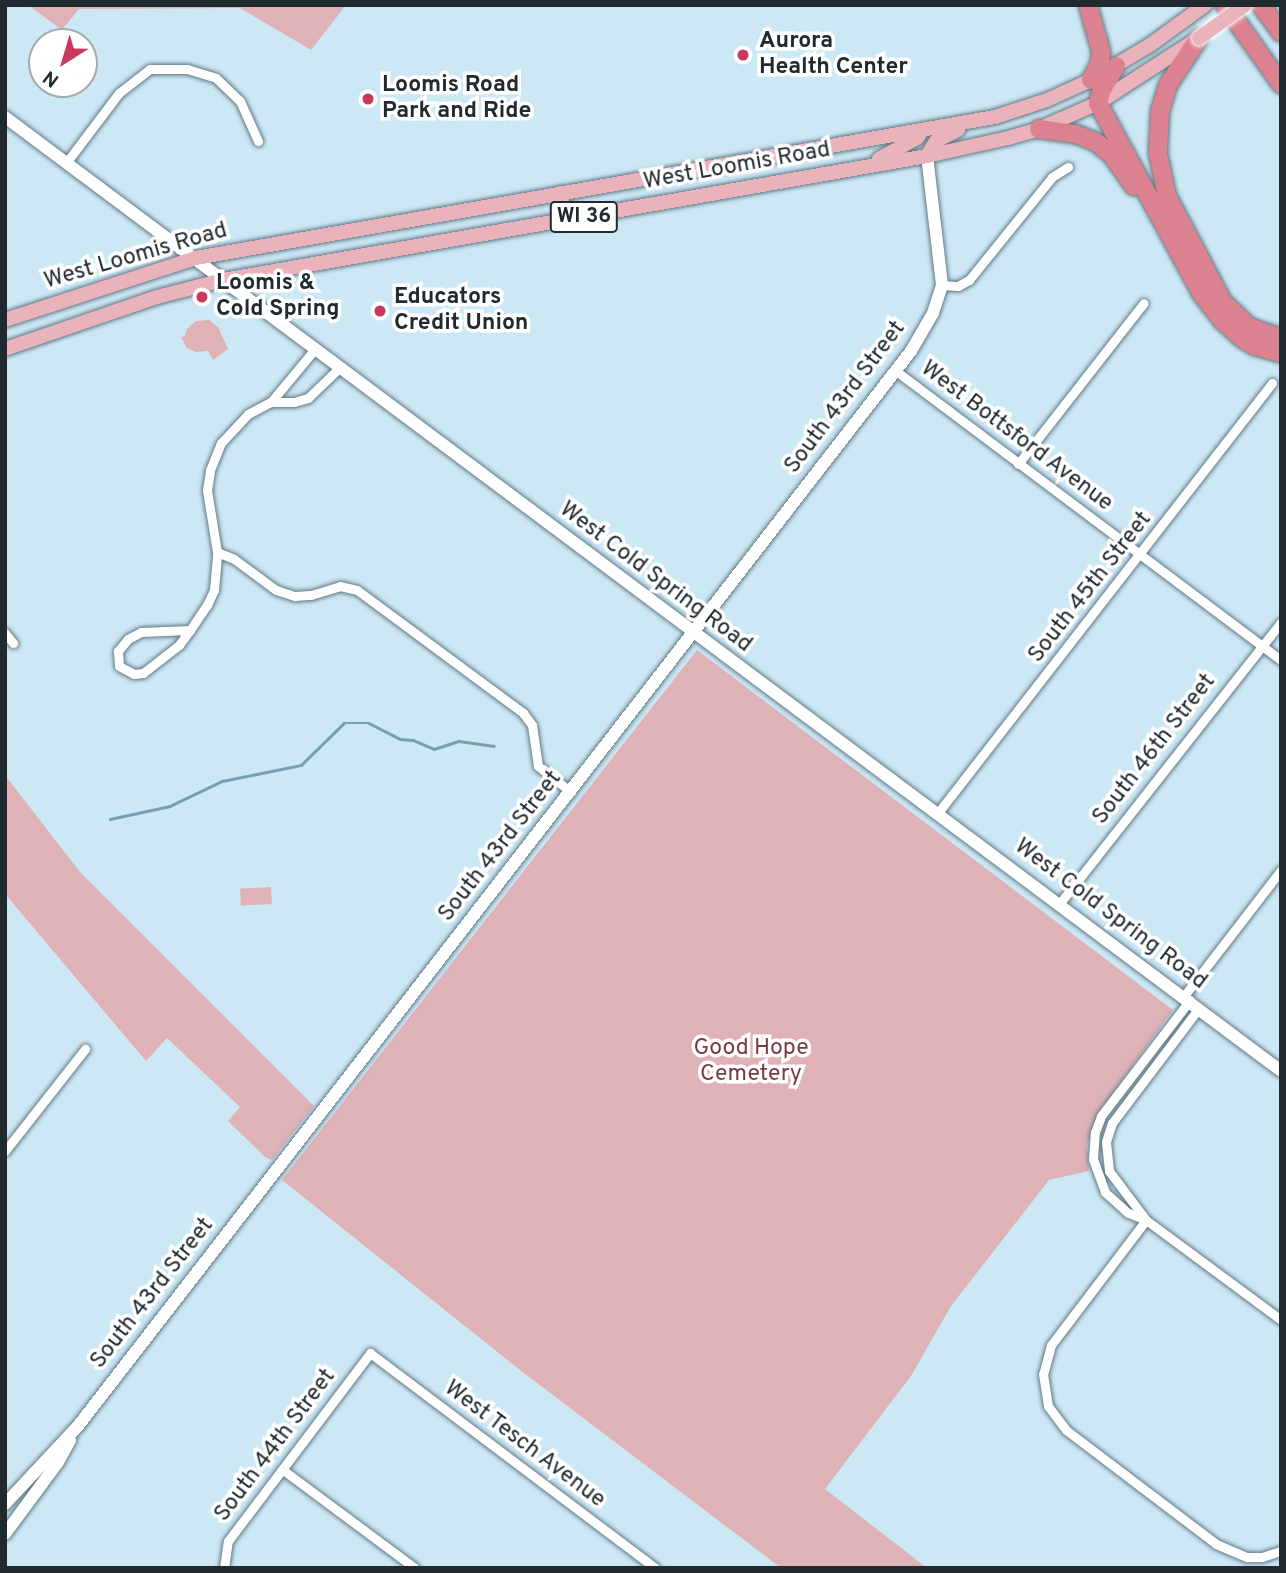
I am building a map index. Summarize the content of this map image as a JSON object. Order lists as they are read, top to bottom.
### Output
{
  "streets": {
    "main road": [
      "West Loomis Road",
      "WI 36",
      "South 43rd Street",
      "West Cold Spring Road"
    ],
    "street": [
      "West Bottsford Avenue",
      "South 45th Street",
      "South 46th Street",
      "West Tesch Avenue",
      "South 44th Street"
    ]
  },
  "crossings": [
    ["West Loomis Road", "South 43rd Street"],
    ["West Loomis Road", "West Cold Spring Road"],
    ["South 43rd Street", "West Bottsford Avenue"],
    ["South 43rd Street", "West Cold Spring Road"],
    ["West Bottsford Avenue", "South 45th Street"],
    ["West Bottsford Avenue", "South 46th Street"],
    ["West Cold Spring Road", "South 45th Street"],
    ["West Cold Spring Road", "South 46th Street"],
    ["West Tesch Avenue", "South 44th Street"]
  ],
  "parks": ["Good Hope Cemetery"],
  "places": [
    "Aurora Health Center",
    "Loomis Road Park and Ride",
    "Loomis & Cold Spring",
    "Educators Credit Union"
  ],
  "north": "bottom left"
}
